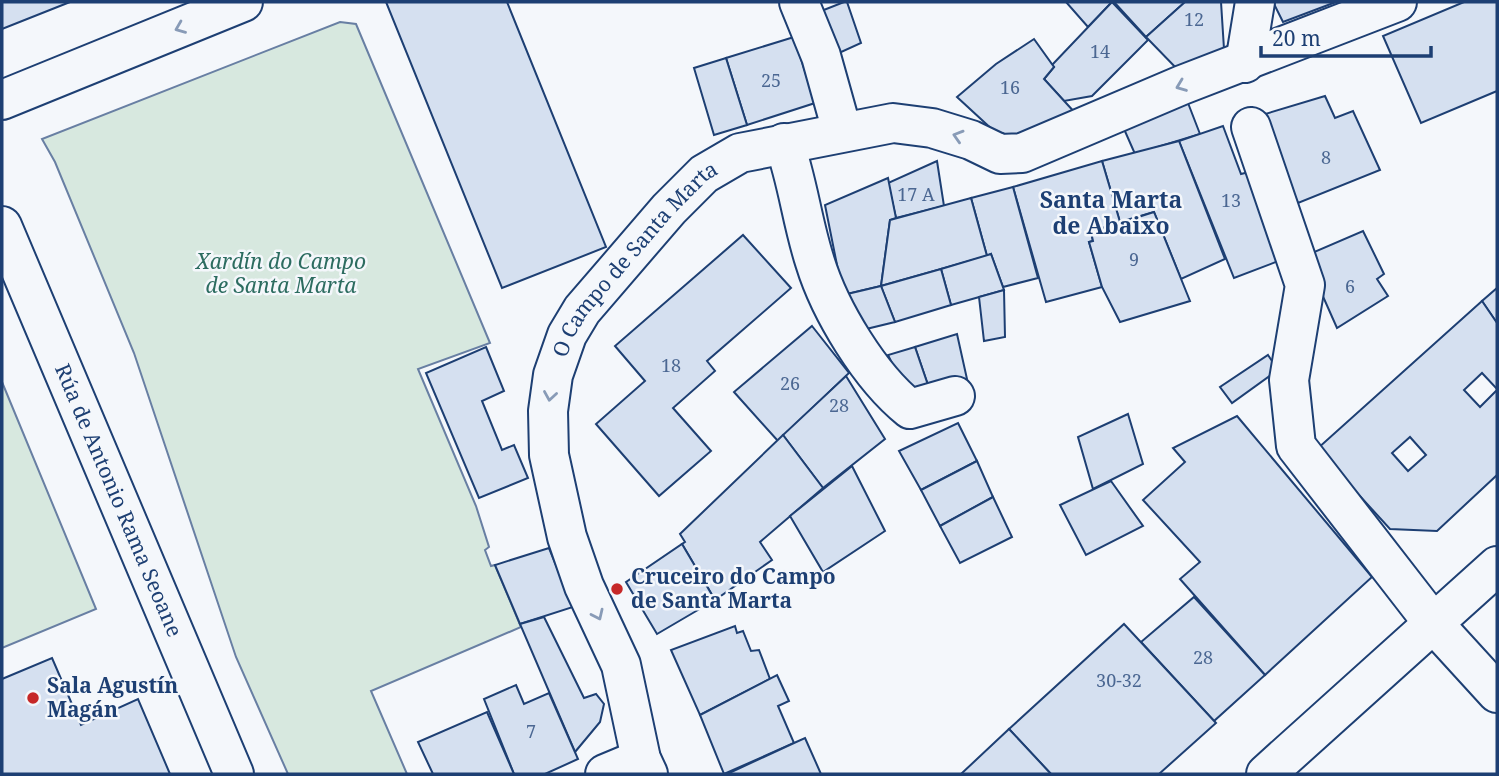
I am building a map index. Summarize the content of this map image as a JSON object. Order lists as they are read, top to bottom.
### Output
{
  "streets": {
    "street": ["O Campo de Santa Marta", "Rúa de Antonio Rama Seoane"]
  },
  "districts": ["Santa Marta de Abaixo"],
  "parks": ["Xardín do Campo de Santa Marta"],
  "places": ["Cruceiro do Campo de Santa Marta", "Sala Agustín Magán"],
  "house_numbers": [
    "12",
    "14",
    "25",
    "16",
    "8",
    "17 A",
    "13",
    "9",
    "6",
    "18",
    "26",
    "28",
    "28",
    "30-32",
    "7"
  ],
  "scale_bar": "20 m"
}
